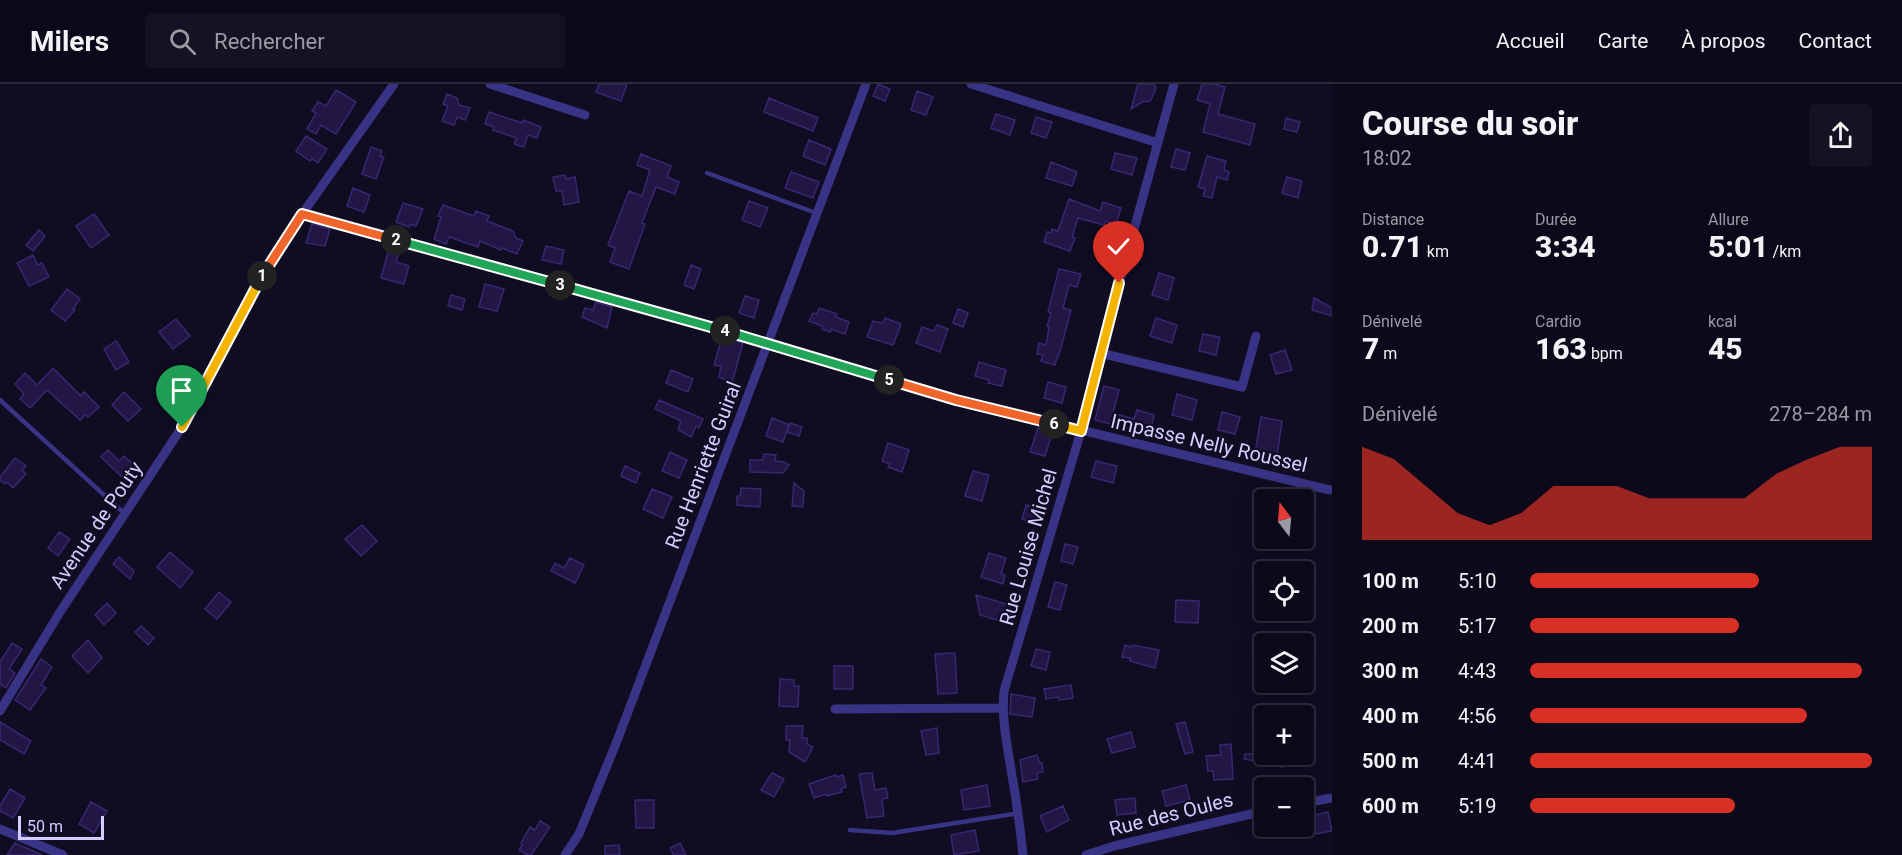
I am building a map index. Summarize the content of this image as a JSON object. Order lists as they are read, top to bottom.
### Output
{
  "streets": {
    "street": [
      "Impasse Nelly Roussel",
      "Rue Henriette Guiral",
      "Avenue de Pouty",
      "Rue Louise Michel",
      "Rue des Oules"
    ]
  },
  "crossings": [
    ["Impasse Nelly Roussel", "Rue Henriette Guiral"],
    ["Impasse Nelly Roussel", "Avenue de Pouty"],
    ["Impasse Nelly Roussel", "Rue Louise Michel"]
  ],
  "scale_bar": "50 m",
  "north": "top",
  "page": {
    "header": "Milers",
    "search": "Rechercher",
    "nav": [
      "Accueil",
      "Carte",
      "À propos",
      "Contact"
    ],
    "heading": ["Course du soir", "18:02"],
    "stats": [
      ["Distance", "0.71 km"],
      ["Durée", "3:34"],
      ["Allure", "5:01 /km"],
      ["Dénivelé", "7 m"],
      ["Cardio", "163 bpm"],
      ["kcal", "45"]
    ],
    "pins": [
      "2",
      "1",
      "3",
      "4",
      "5",
      "6"
    ],
    "chart": ["Dénivelé", "278–284 m"],
    "map_buttons": ["+", "−"],
    "list": [
      {
        "name": "100 m",
        "note": "5:10"
      },
      {
        "name": "200 m",
        "note": "5:17"
      },
      {
        "name": "300 m",
        "note": "4:43"
      },
      {
        "name": "400 m",
        "note": "4:56"
      },
      {
        "name": "500 m",
        "note": "4:41"
      },
      {
        "name": "600 m",
        "note": "5:19"
      }
    ],
    "scale": "50 m"
  }
}
